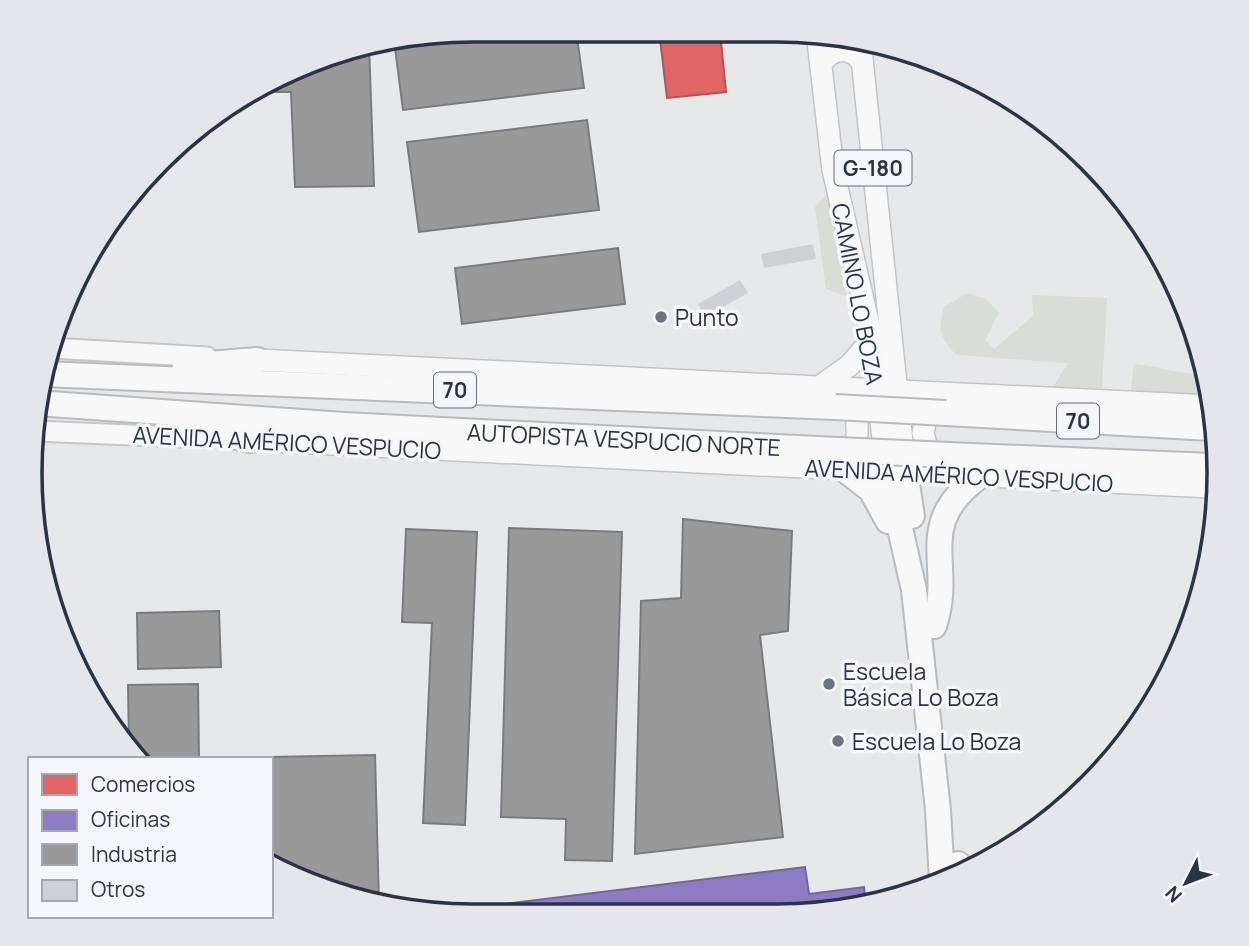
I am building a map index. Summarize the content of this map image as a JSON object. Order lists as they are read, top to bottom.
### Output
{
  "streets": {
    "highway": ["G-180", "70", "AUTOPISTA VESPUCIO NORTE"],
    "main road": ["CAMINO LO BOZA", "AVENIDA AMÉRICO VESPUCIO"]
  },
  "crossings": [
    ["G-180", "CAMINO LO BOZA"],
    ["G-180", "AVENIDA AMÉRICO VESPUCIO"],
    ["CAMINO LO BOZA", "AVENIDA AMÉRICO VESPUCIO"],
    ["AUTOPISTA VESPUCIO NORTE", "AVENIDA AMÉRICO VESPUCIO"]
  ],
  "places": ["Punto", "Escuela Básica Lo Boza", "Escuela Lo Boza"],
  "legend": [
    "Comercios",
    "Oficinas",
    "Industria",
    "Otros"
  ],
  "north": "bottom left"
}
